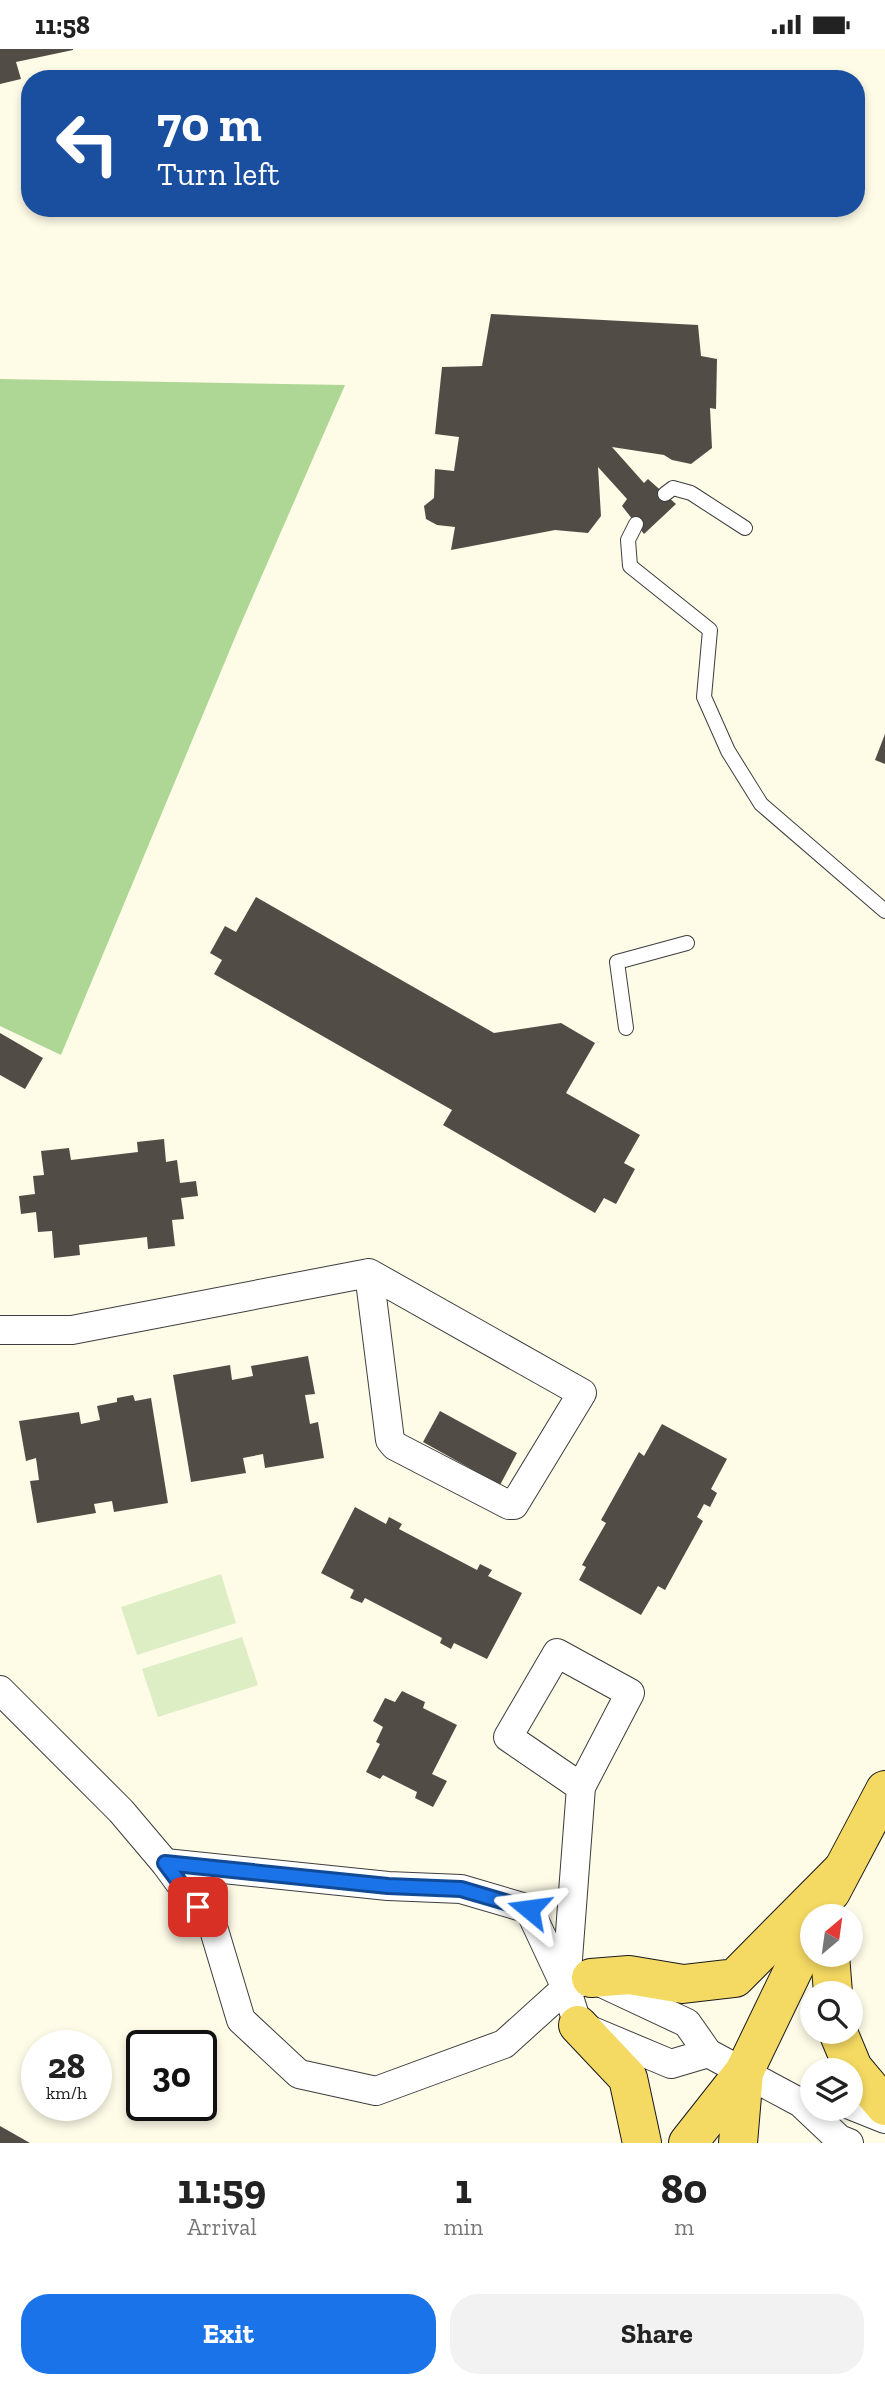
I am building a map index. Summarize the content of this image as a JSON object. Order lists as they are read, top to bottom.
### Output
{
  "north": "top right",
  "page": {
    "status": "11:58",
    "turn": ["70 m", "Turn left"],
    "speed": "28 km/h",
    "limit": "30",
    "eta": [
      "11:59",
      "Arrival",
      "1",
      "min",
      "80",
      "m"
    ],
    "buttons": ["Exit", "Share"]
  }
}
